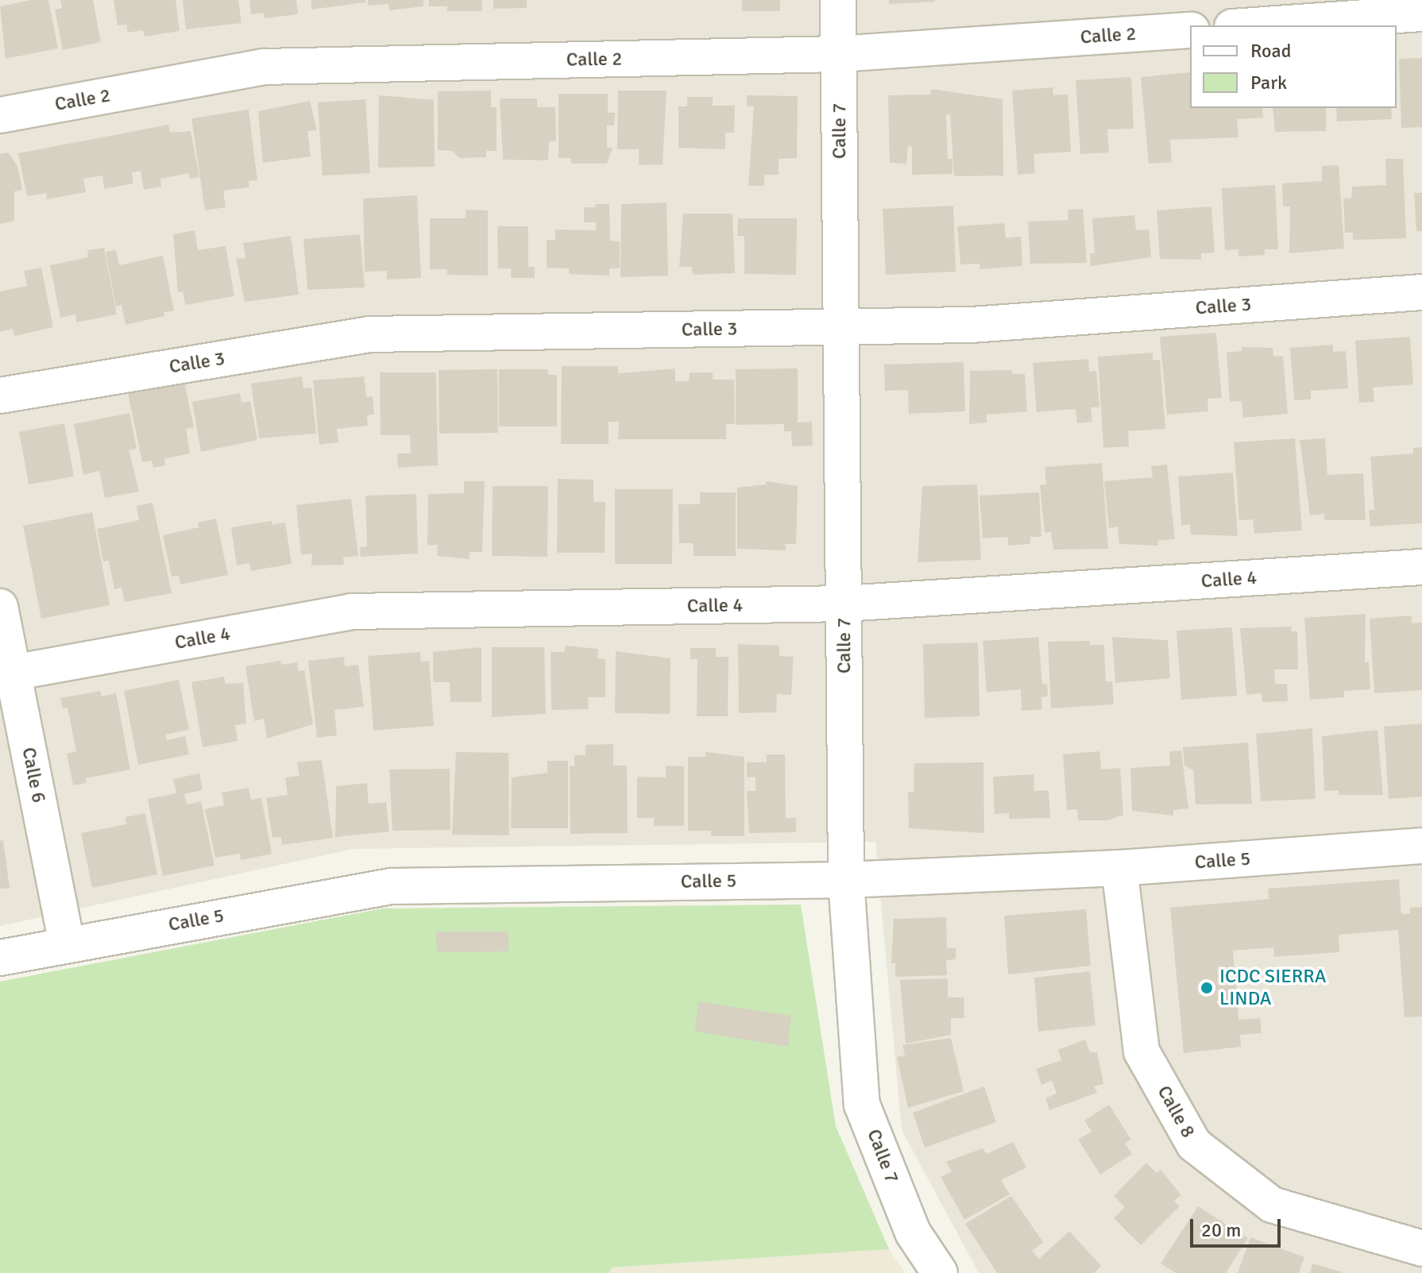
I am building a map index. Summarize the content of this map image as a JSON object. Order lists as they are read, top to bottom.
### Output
{
  "streets": {
    "street": [
      "Calle 2",
      "Calle 7",
      "Calle 3",
      "Calle 4",
      "Calle 6",
      "Calle 5",
      "Calle 8"
    ]
  },
  "crossings": [
    ["Calle 2", "Calle 7"],
    ["Calle 7", "Calle 3"],
    ["Calle 7", "Calle 4"],
    ["Calle 7", "Calle 5"],
    ["Calle 4", "Calle 6"],
    ["Calle 6", "Calle 5"],
    ["Calle 5", "Calle 8"]
  ],
  "places": ["ICDC SIERRA LINDA"],
  "legend": ["Road", "Park"],
  "scale_bar": "20 m"
}
